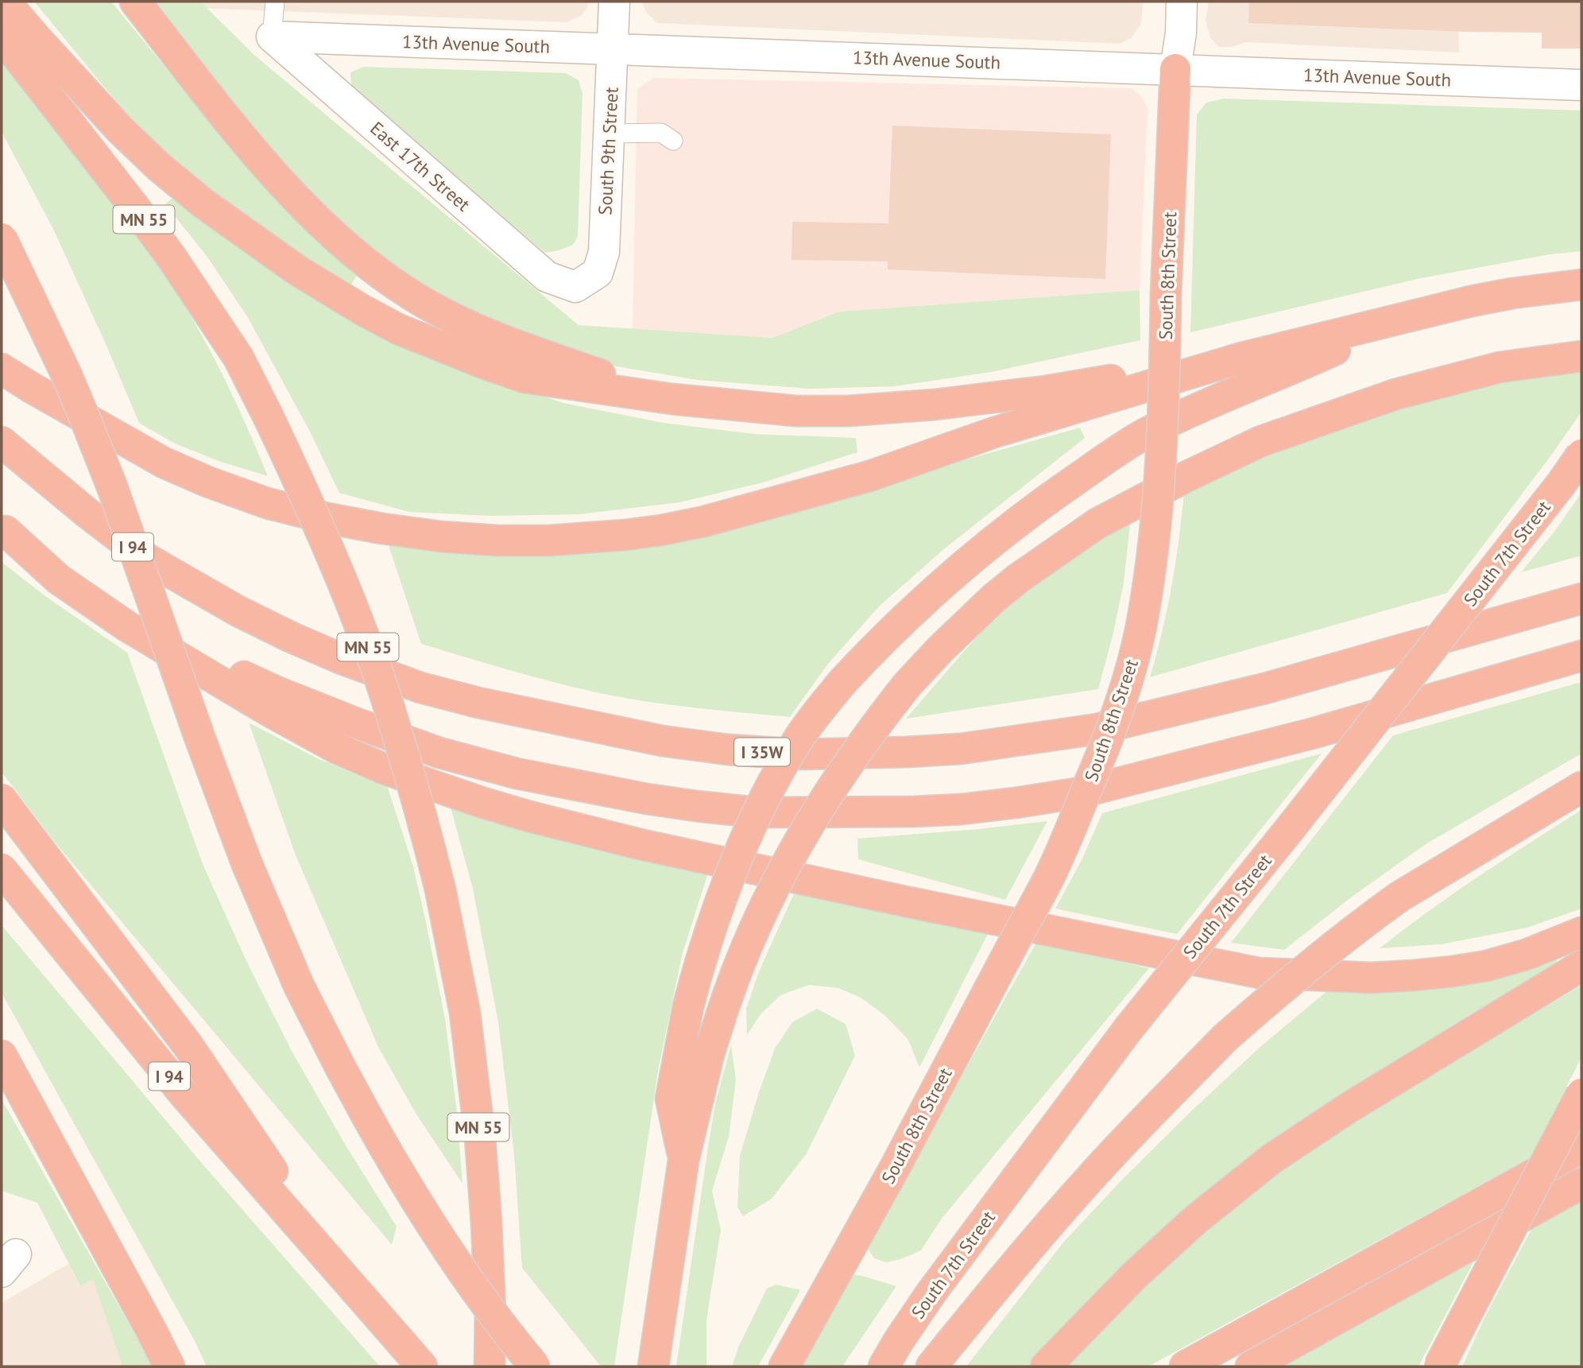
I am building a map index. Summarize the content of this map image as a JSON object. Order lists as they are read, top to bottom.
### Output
{
  "streets": {
    "highway": [
      "MN 55",
      "South 8th Street",
      "I 94",
      "South 7th Street",
      "I 35W"
    ],
    "street": ["13th Avenue South", "South 9th Street", "East 17th Street"]
  },
  "crossings": [
    ["13th Avenue South", "South 9th Street"],
    ["13th Avenue South", "East 17th Street"],
    ["13th Avenue South", "South 8th Street"],
    ["South 9th Street", "East 17th Street"]
  ]
}
